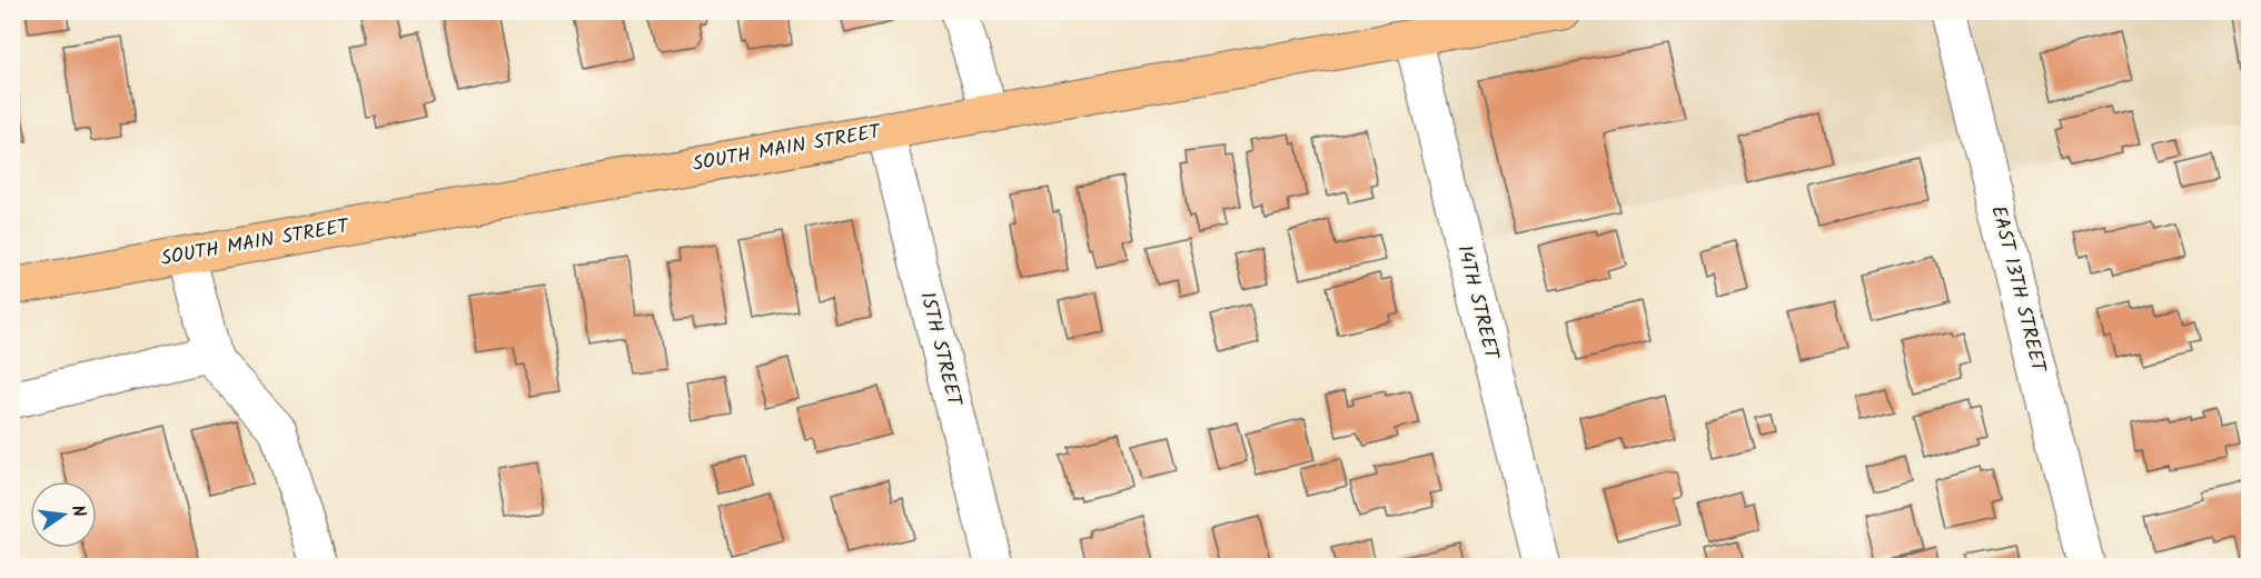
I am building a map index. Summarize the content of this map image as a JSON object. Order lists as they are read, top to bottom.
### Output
{
  "streets": {
    "main road": ["SOUTH MAIN STREET"],
    "street": ["EAST 13TH STREET", "14TH STREET", "15TH STREET"]
  },
  "crossings": [
    ["SOUTH MAIN STREET", "14TH STREET"],
    ["SOUTH MAIN STREET", "15TH STREET"]
  ],
  "north": "right"
}
